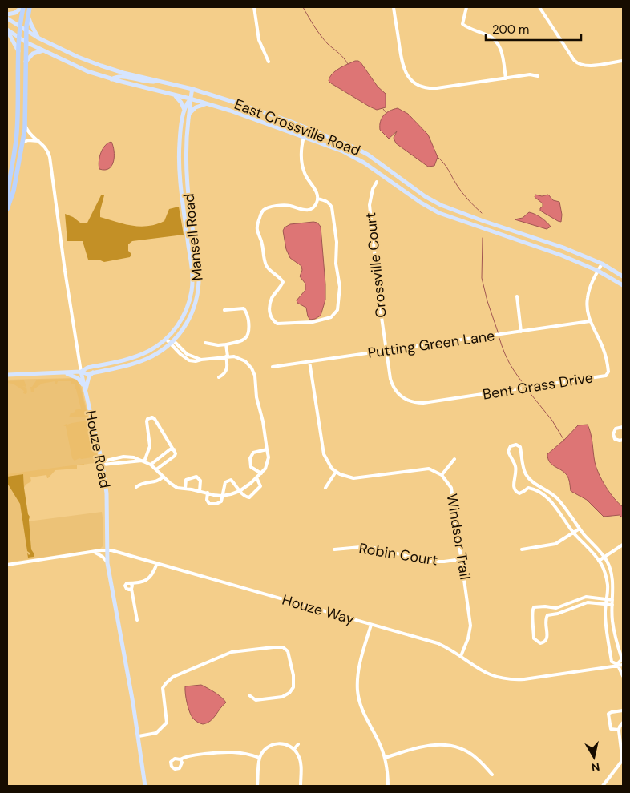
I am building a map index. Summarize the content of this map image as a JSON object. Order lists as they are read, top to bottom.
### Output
{
  "streets": {
    "main road": ["East Crossville Road", "Mansell Road", "Houze Road"],
    "street": [
      "Crossville Court",
      "Putting Green Lane",
      "Bent Grass Drive",
      "Windsor Trail",
      "Robin Court",
      "Houze Way"
    ]
  },
  "crossings": [
    ["East Crossville Road", "Mansell Road"],
    ["East Crossville Road", "Bent Grass Drive"],
    ["Mansell Road", "Houze Road"],
    ["Crossville Court", "Putting Green Lane"],
    ["Crossville Court", "Bent Grass Drive"],
    ["Putting Green Lane", "Bent Grass Drive"],
    ["Houze Road", "Houze Way"],
    ["Windsor Trail", "Robin Court"],
    ["Windsor Trail", "Houze Way"]
  ],
  "scale_bar": "200 m",
  "north": "bottom"
}
